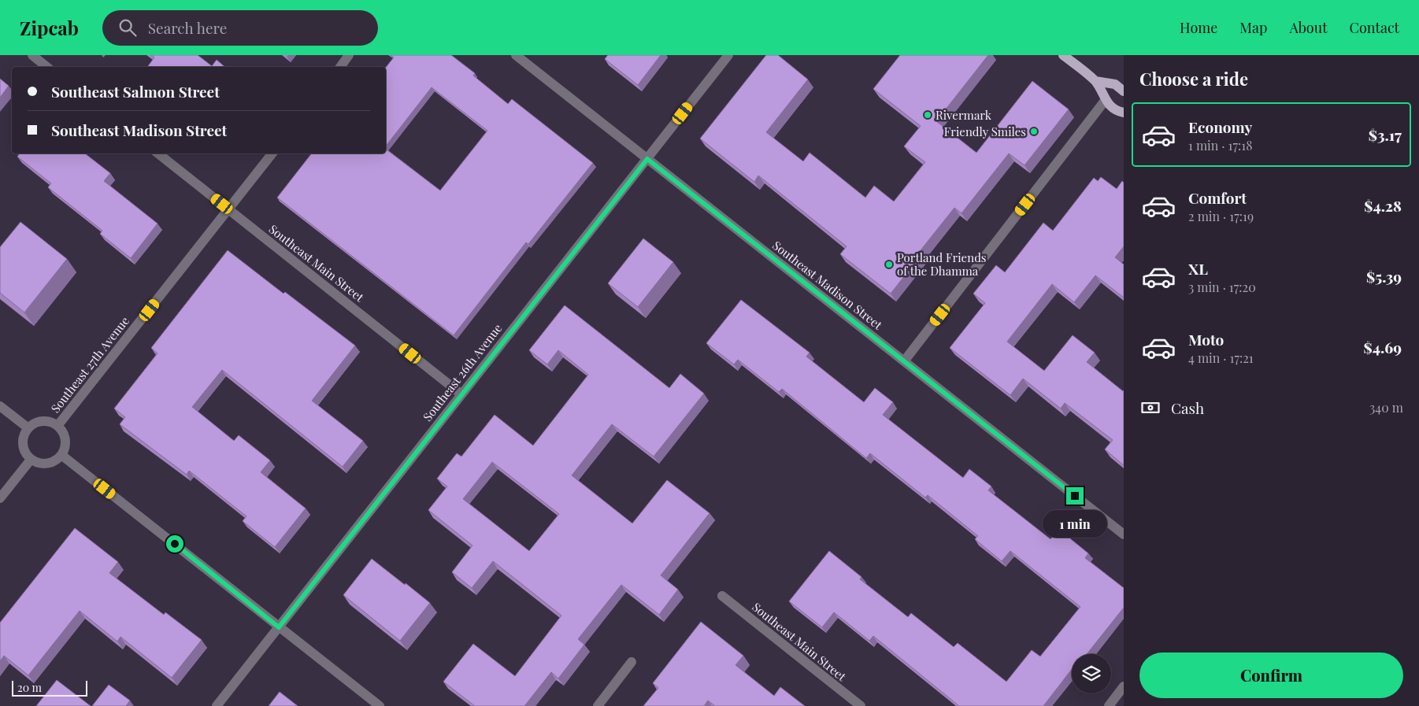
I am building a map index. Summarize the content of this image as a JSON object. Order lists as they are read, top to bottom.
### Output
{
  "streets": {
    "street": [
      "Southeast Main Street",
      "Southeast Madison Street",
      "Southeast 27th Avenue",
      "Southeast 26th Avenue"
    ]
  },
  "crossings": [
    ["Southeast Main Street", "Southeast 27th Avenue"],
    ["Southeast Main Street", "Southeast 26th Avenue"],
    ["Southeast Madison Street", "Southeast 26th Avenue"]
  ],
  "places": ["Rivermark", "Friendly Smiles", "Portland Friends of the Dhamma"],
  "scale_bar": "20 m",
  "page": {
    "header": "Zipcab",
    "search": "Search here",
    "nav": [
      "Home",
      "Map",
      "About",
      "Contact"
    ],
    "heading": "Choose a ride",
    "banner": ["Southeast Salmon Street", "Southeast Madison Street"],
    "list": [
      {
        "name": "Economy",
        "note": "1 min · 17:18",
        "value": "$3.17"
      },
      {
        "name": "Comfort",
        "note": "2 min · 17:19",
        "value": "$4.28"
      },
      {
        "name": "XL",
        "note": "3 min · 17:20",
        "value": "$5.39"
      },
      {
        "name": "Moto",
        "note": "4 min · 17:21",
        "value": "$4.69"
      }
    ],
    "pay": ["Cash", "340 m"],
    "bubble": "1 min",
    "buttons": "Confirm",
    "scale": "20 m"
  }
}
